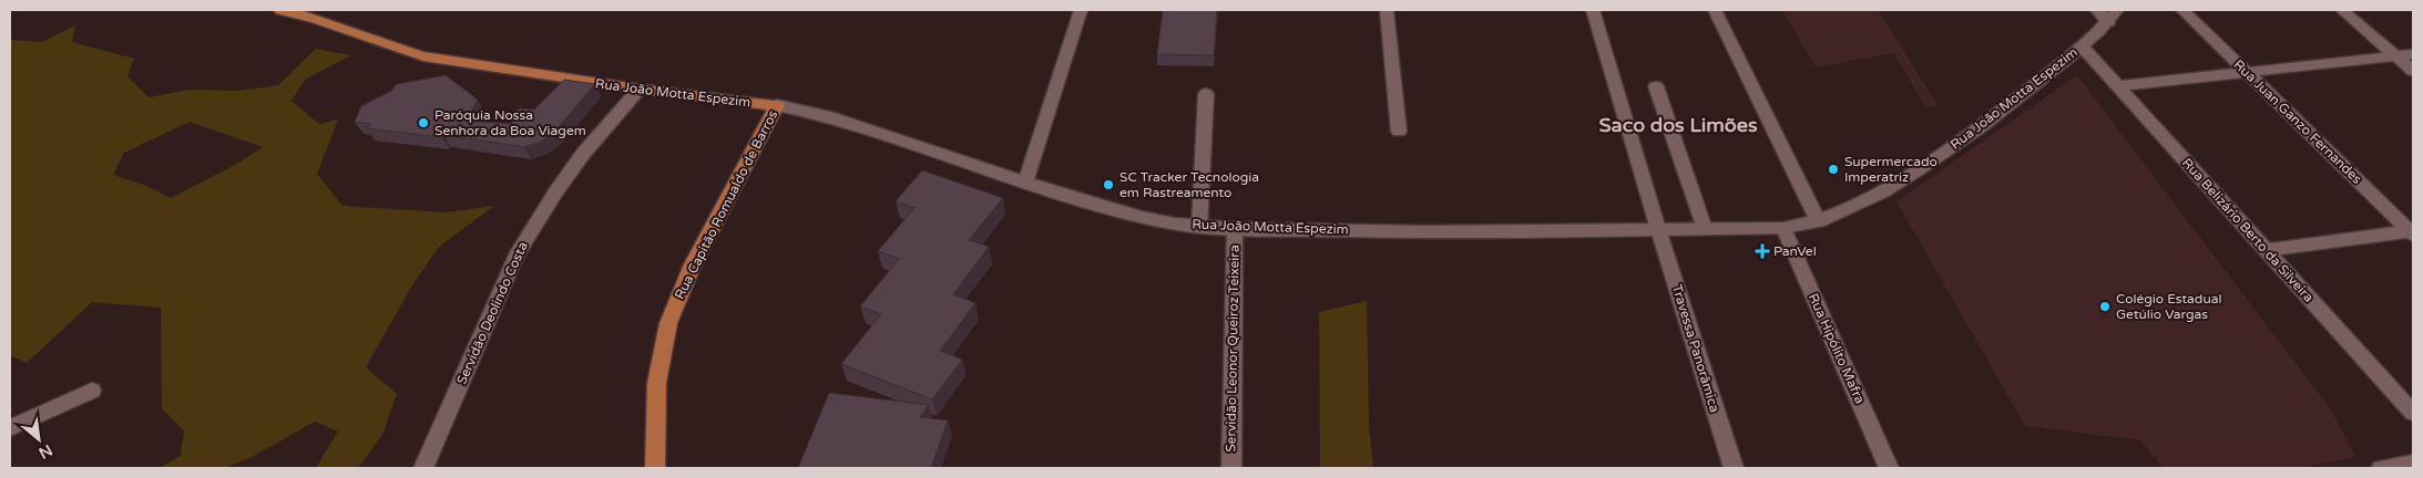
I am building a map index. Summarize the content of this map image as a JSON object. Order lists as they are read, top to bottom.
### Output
{
  "streets": {
    "main road": ["Rua João Motta Espezim", "Rua Capitão Romualdo de Barros"],
    "street": [
      "Rua Juan Ganzo Fernandes",
      "Rua Belizário Berto da Silveira",
      "Servidão Deolindo Costa",
      "Servidão Leonor Queiroz Teixeira",
      "Travessa Panorâmica",
      "Rua Hipólito Mafra"
    ]
  },
  "crossings": [
    ["Rua João Motta Espezim", "Rua Capitão Romualdo de Barros"],
    ["Rua João Motta Espezim", "Rua Belizário Berto da Silveira"],
    ["Rua João Motta Espezim", "Servidão Deolindo Costa"],
    ["Rua João Motta Espezim", "Servidão Leonor Queiroz Teixeira"],
    ["Rua João Motta Espezim", "Travessa Panorâmica"],
    ["Rua João Motta Espezim", "Rua Hipólito Mafra"]
  ],
  "districts": ["Saco dos Limões"],
  "places": {
    "other": [
      "Paróquia Nossa Senhora da Boa Viagem",
      "Supermercado Imperatriz",
      "SC Tracker Tecnologia em Rastreamento",
      "Colégio Estadual Getúlio Vargas"
    ],
    "health": ["PanVel"]
  },
  "north": "bottom right"
}
